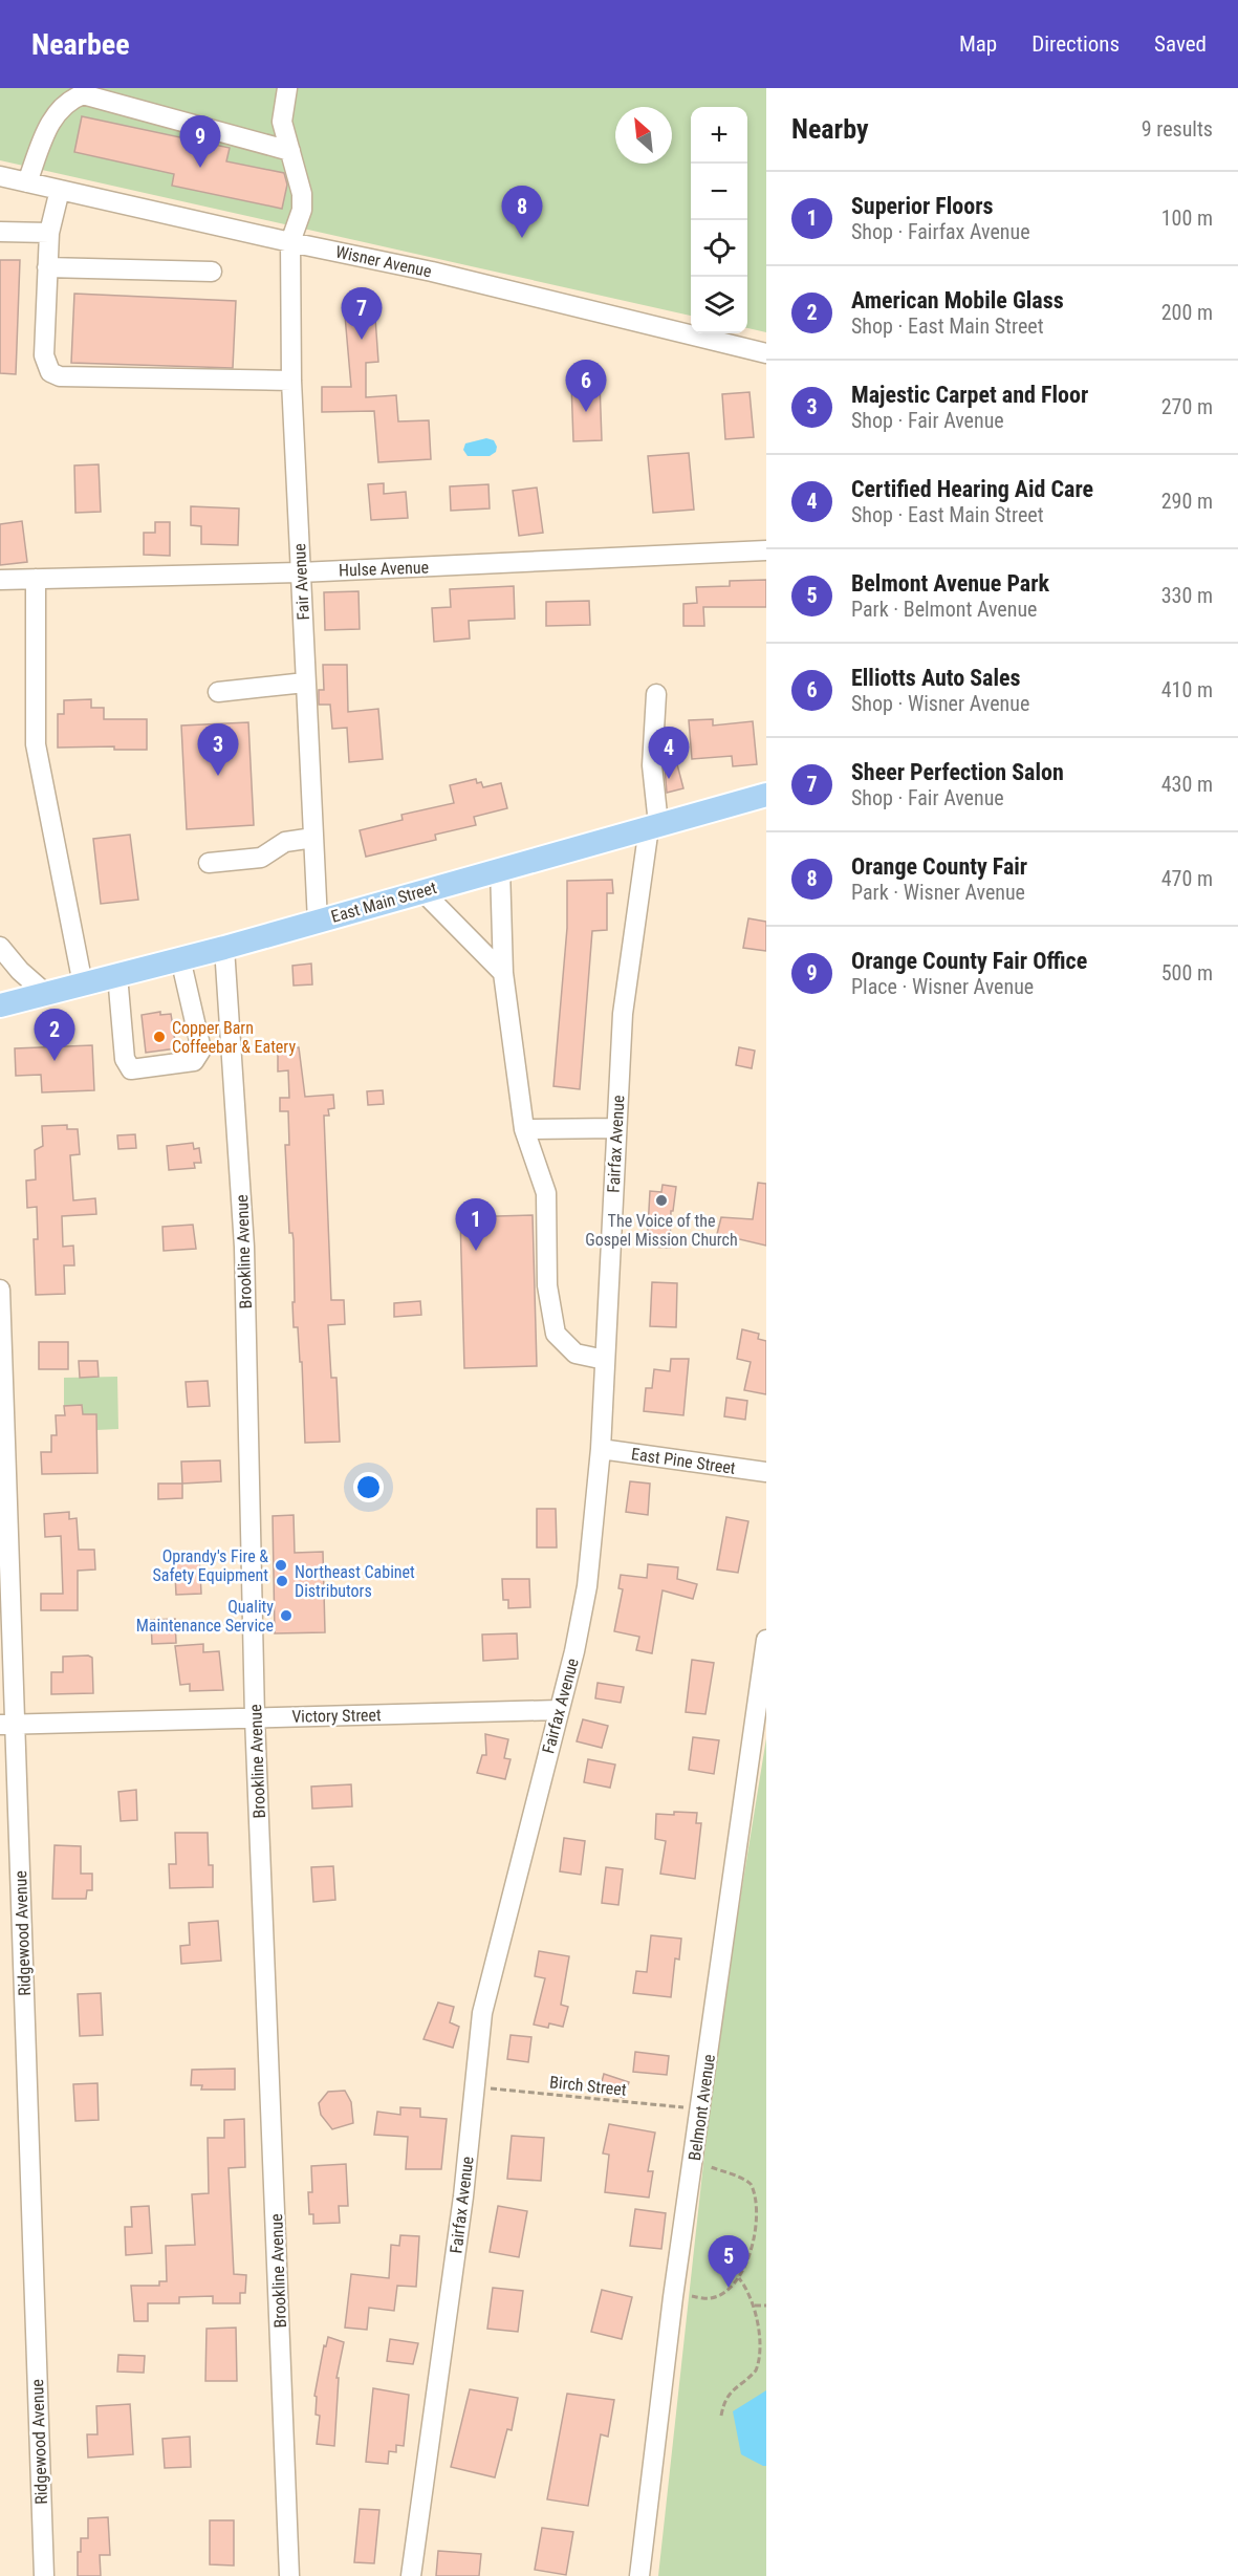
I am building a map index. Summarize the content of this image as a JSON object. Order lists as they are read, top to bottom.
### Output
{
  "streets": {
    "main road": ["East Main Street"],
    "street": [
      "Wisner Avenue",
      "Hulse Avenue",
      "Fair Avenue",
      "Fairfax Avenue",
      "Brookline Avenue",
      "East Pine Street",
      "Victory Street",
      "Ridgewood Avenue",
      "Belmont Avenue"
    ],
    "path": ["Birch Street"]
  },
  "crossings": [
    ["Wisner Avenue", "Fair Avenue"],
    ["Hulse Avenue", "Fair Avenue"],
    ["Fair Avenue", "East Main Street"],
    ["East Main Street", "Fairfax Avenue"],
    ["East Main Street", "Brookline Avenue"],
    ["Fairfax Avenue", "East Pine Street"],
    ["Fairfax Avenue", "Victory Street"],
    ["Fairfax Avenue", "Birch Street"],
    ["Brookline Avenue", "Victory Street"],
    ["Victory Street", "Ridgewood Avenue"],
    ["Birch Street", "Belmont Avenue"]
  ],
  "places": [
    "Copper Barn Coffeebar & Eatery",
    "The Voice of the Gospel Mission Church",
    "Oprandy's Fire & Safety Equipment",
    "Northeast Cabinet Distributors",
    "Quality Maintenance Service"
  ],
  "north": "top left",
  "page": {
    "header": "Nearbee",
    "nav": ["Map", "Directions", "Saved"],
    "heading": ["Nearby", "9 results"],
    "map_buttons": ["+", "−"],
    "pins": [
      "9",
      "8",
      "7",
      "6",
      "3",
      "4",
      "2",
      "1",
      "5"
    ],
    "list": [
      {
        "mark": "1",
        "name": "Superior Floors",
        "note": "Shop · Fairfax Avenue",
        "value": "100 m"
      },
      {
        "mark": "2",
        "name": "American Mobile Glass",
        "note": "Shop · East Main Street",
        "value": "200 m"
      },
      {
        "mark": "3",
        "name": "Majestic Carpet and Floor",
        "note": "Shop · Fair Avenue",
        "value": "270 m"
      },
      {
        "mark": "4",
        "name": "Certified Hearing Aid Care",
        "note": "Shop · East Main Street",
        "value": "290 m"
      },
      {
        "mark": "5",
        "name": "Belmont Avenue Park",
        "note": "Park · Belmont Avenue",
        "value": "330 m"
      },
      {
        "mark": "6",
        "name": "Elliotts Auto Sales",
        "note": "Shop · Wisner Avenue",
        "value": "410 m"
      },
      {
        "mark": "7",
        "name": "Sheer Perfection Salon",
        "note": "Shop · Fair Avenue",
        "value": "430 m"
      },
      {
        "mark": "8",
        "name": "Orange County Fair",
        "note": "Park · Wisner Avenue",
        "value": "470 m"
      },
      {
        "mark": "9",
        "name": "Orange County Fair Office",
        "note": "Place · Wisner Avenue",
        "value": "500 m"
      }
    ]
  }
}
